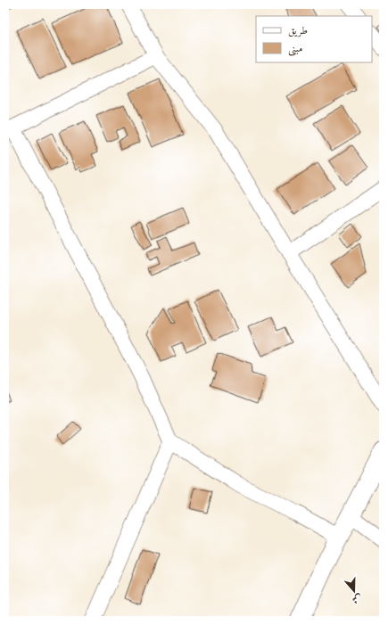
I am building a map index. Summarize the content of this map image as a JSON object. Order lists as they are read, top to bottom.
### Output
{
  "legend": ["طريق", "مبنى"],
  "north": "bottom"
}
